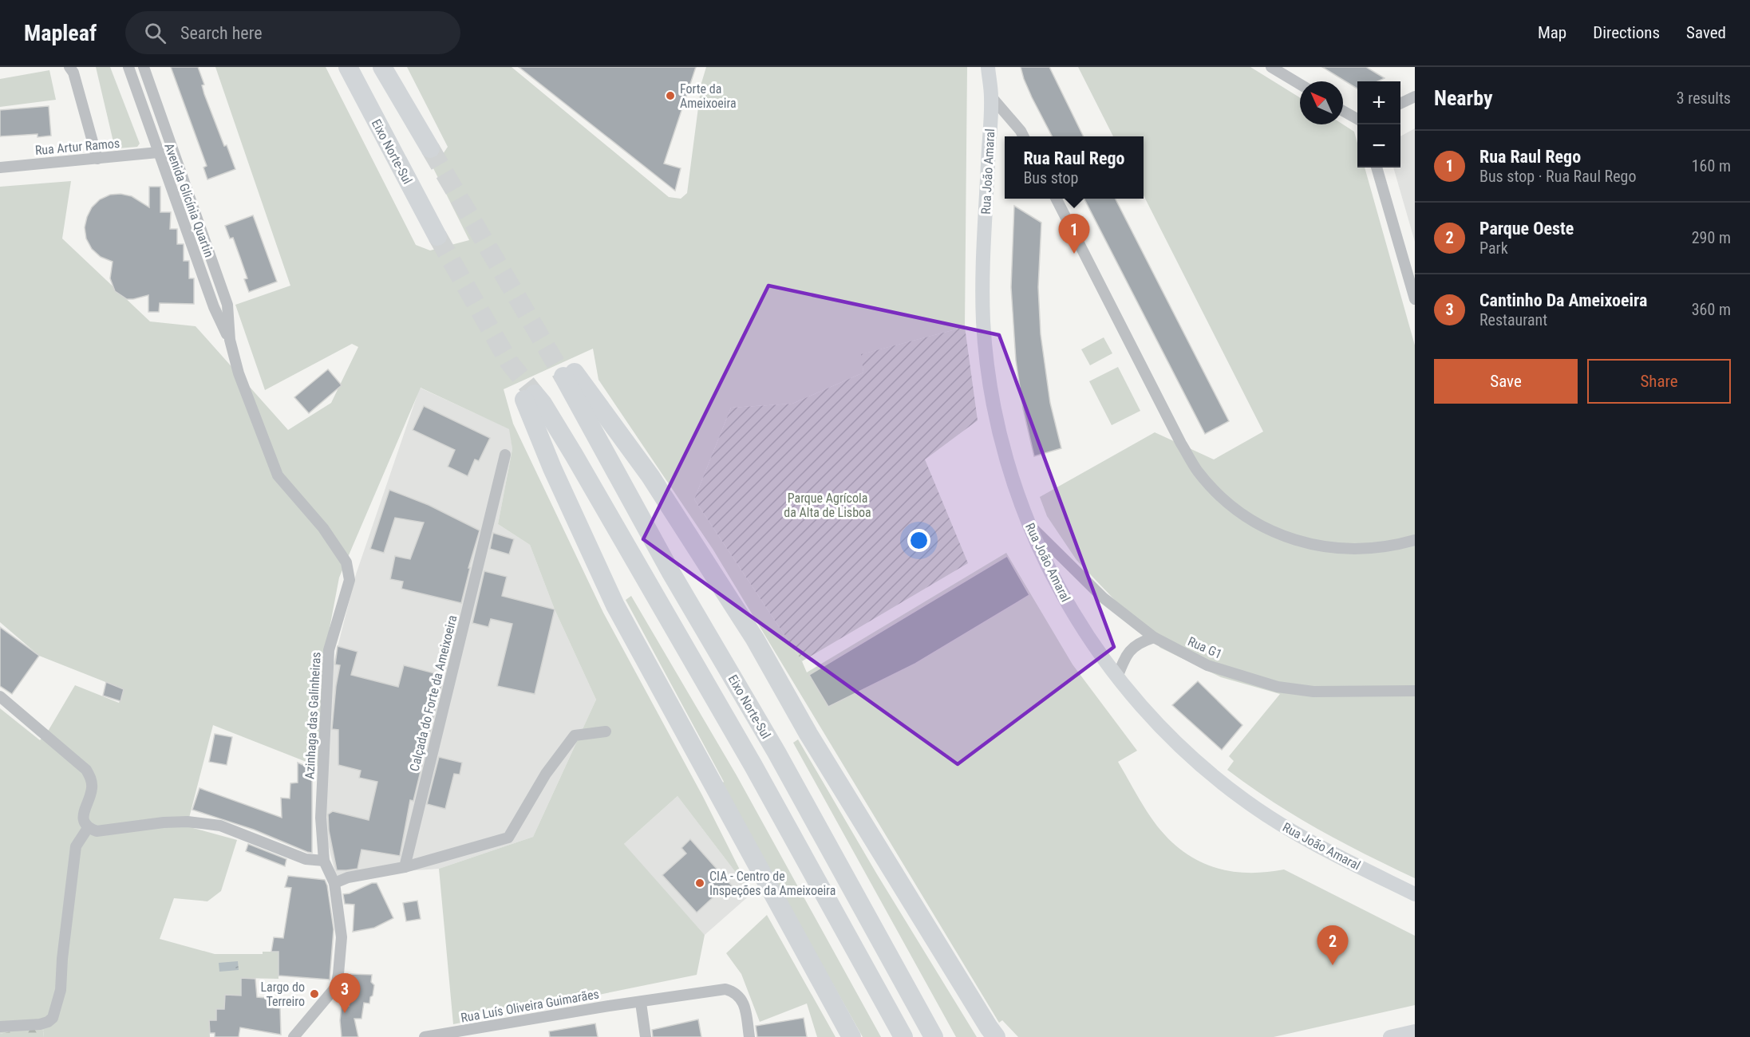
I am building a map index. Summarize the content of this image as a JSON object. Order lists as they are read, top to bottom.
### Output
{
  "streets": {
    "highway": ["Eixo Norte-Sul"],
    "street": [
      "Rua Artur Ramos",
      "Rua João Amaral",
      "Avenida Glicínia Quartin",
      "Rua G1",
      "Calçada do Forte da Ameixoeira",
      "Azinhaga das Galinheiras",
      "Rua Luís Oliveira Guimarães"
    ]
  },
  "crossings": [
    ["Rua Artur Ramos", "Avenida Glicínia Quartin"],
    ["Rua João Amaral", "Rua G1"],
    ["Avenida Glicínia Quartin", "Azinhaga das Galinheiras"]
  ],
  "parks": ["Parque Agrícola da Alta de Lisboa"],
  "places": ["Forte da Ameixoeira", "CIA - Centro de Inspeções da Ameixoeira", "Largo do Terreiro"],
  "north": "top left",
  "page": {
    "header": "Mapleaf",
    "search": "Search here",
    "nav": ["Map", "Directions", "Saved"],
    "heading": ["Nearby", "3 results"],
    "map_buttons": ["+", "−"],
    "list": [
      {
        "mark": "1",
        "name": "Rua Raul Rego",
        "note": "Bus stop · Rua Raul Rego",
        "value": "160 m"
      },
      {
        "mark": "2",
        "name": "Parque Oeste",
        "note": "Park",
        "value": "290 m"
      },
      {
        "mark": "3",
        "name": "Cantinho Da Ameixoeira",
        "note": "Restaurant",
        "value": "360 m"
      }
    ],
    "popup": ["Rua Raul Rego", "Bus stop"],
    "pins": ["1", "2", "3"],
    "buttons": ["Save", "Share"]
  }
}
